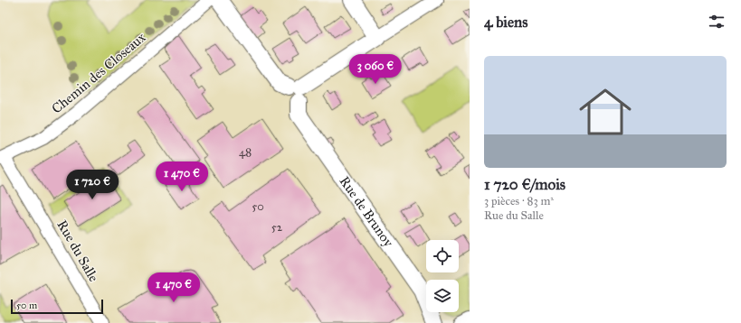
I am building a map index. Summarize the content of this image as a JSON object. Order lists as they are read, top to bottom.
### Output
{
  "streets": {
    "street": ["Chemin des Closeaux", "Rue de Brunoy", "Rue du Salle"]
  },
  "crossings": [
    ["Chemin des Closeaux", "Rue du Salle"]
  ],
  "house_numbers": ["48", "50", "52"],
  "scale_bar": "50 m",
  "page": {
    "heading": "4 biens",
    "list": [
      {
        "name": "1 720 €/mois",
        "note": "3 pièces · 83 m² · Rue du Salle"
      }
    ],
    "price": [
      "3 060 €",
      "1 470 €",
      "1 720 €",
      "1 470 €"
    ],
    "scale": "50 m"
  }
}
